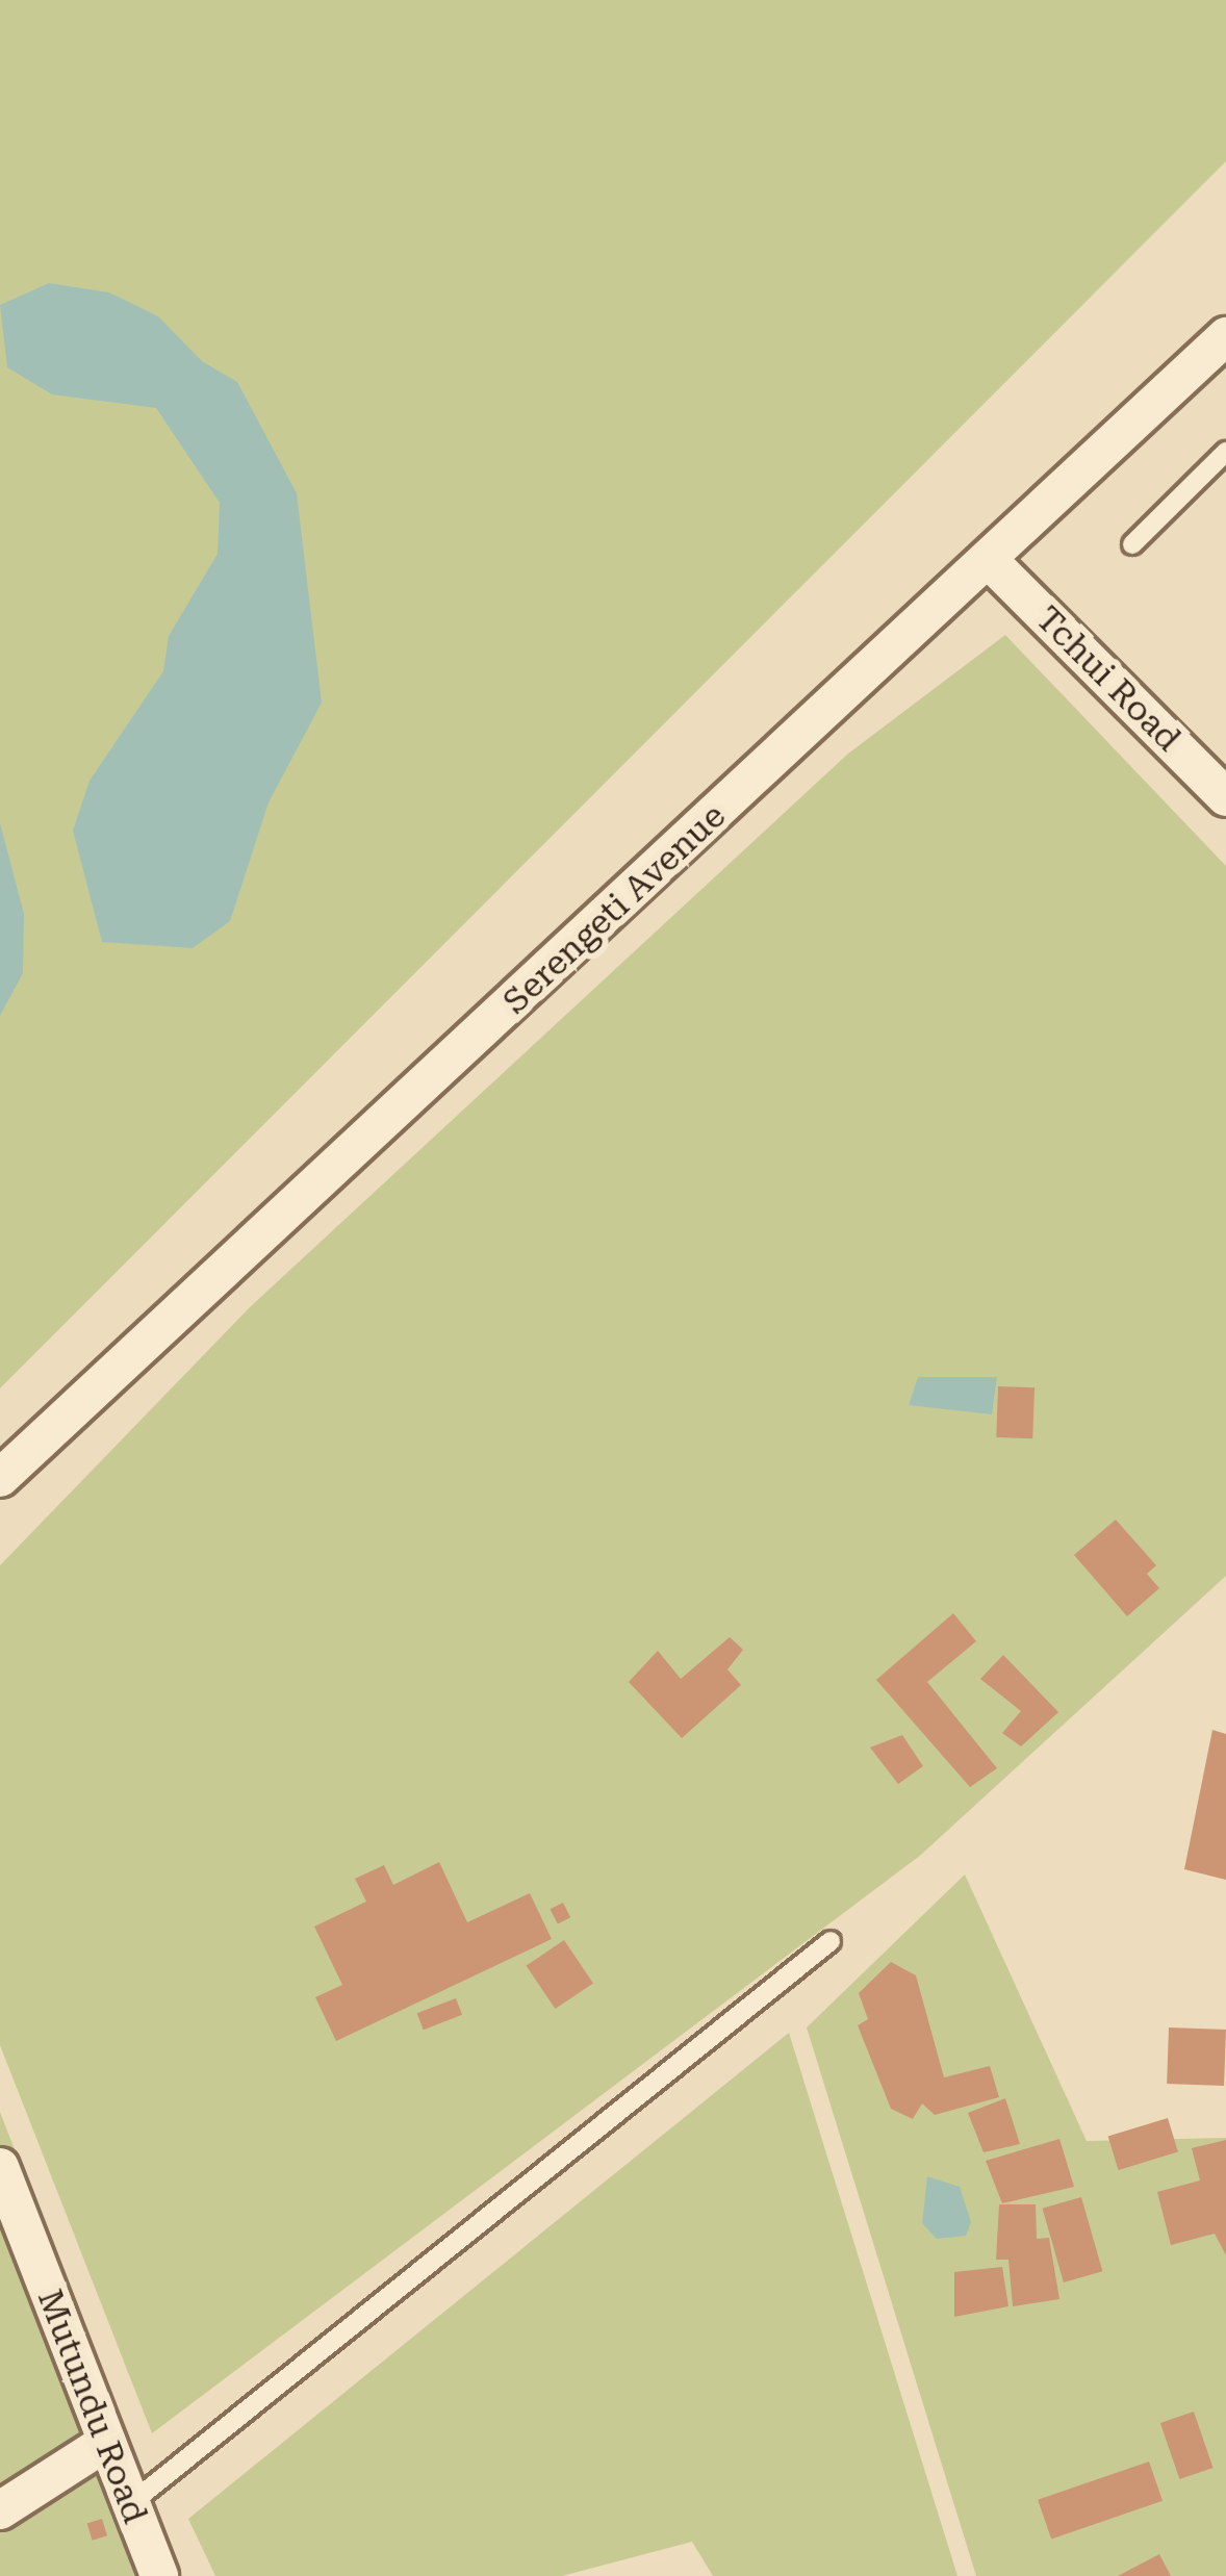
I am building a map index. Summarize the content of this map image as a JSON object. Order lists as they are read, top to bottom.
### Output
{
  "streets": {
    "street": ["Tchui Road", "Serengeti Avenue", "Mutundu Road"]
  },
  "crossings": [
    ["Tchui Road", "Serengeti Avenue"]
  ]
}
